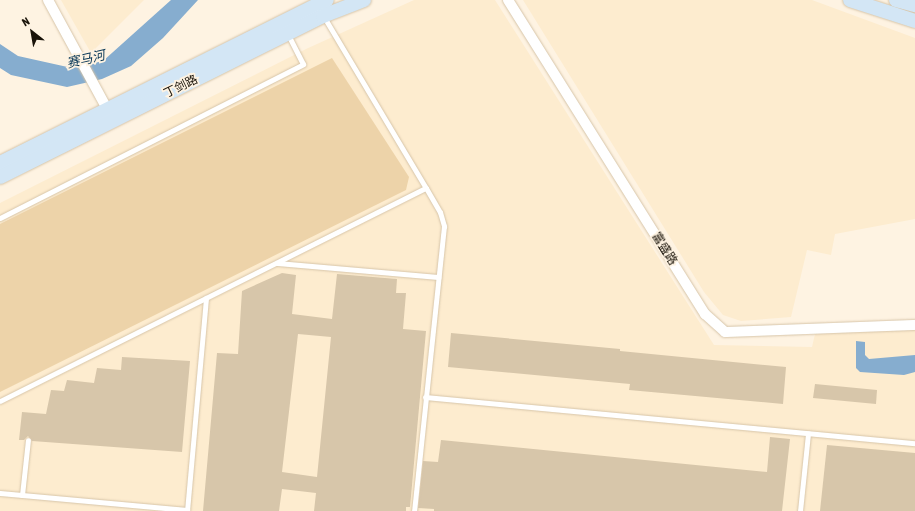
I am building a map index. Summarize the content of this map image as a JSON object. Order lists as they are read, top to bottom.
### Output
{
  "streets": {
    "main road": ["丁剑路"],
    "street": ["富盛路"]
  },
  "water": ["赛马河"],
  "north": "top left"
}
